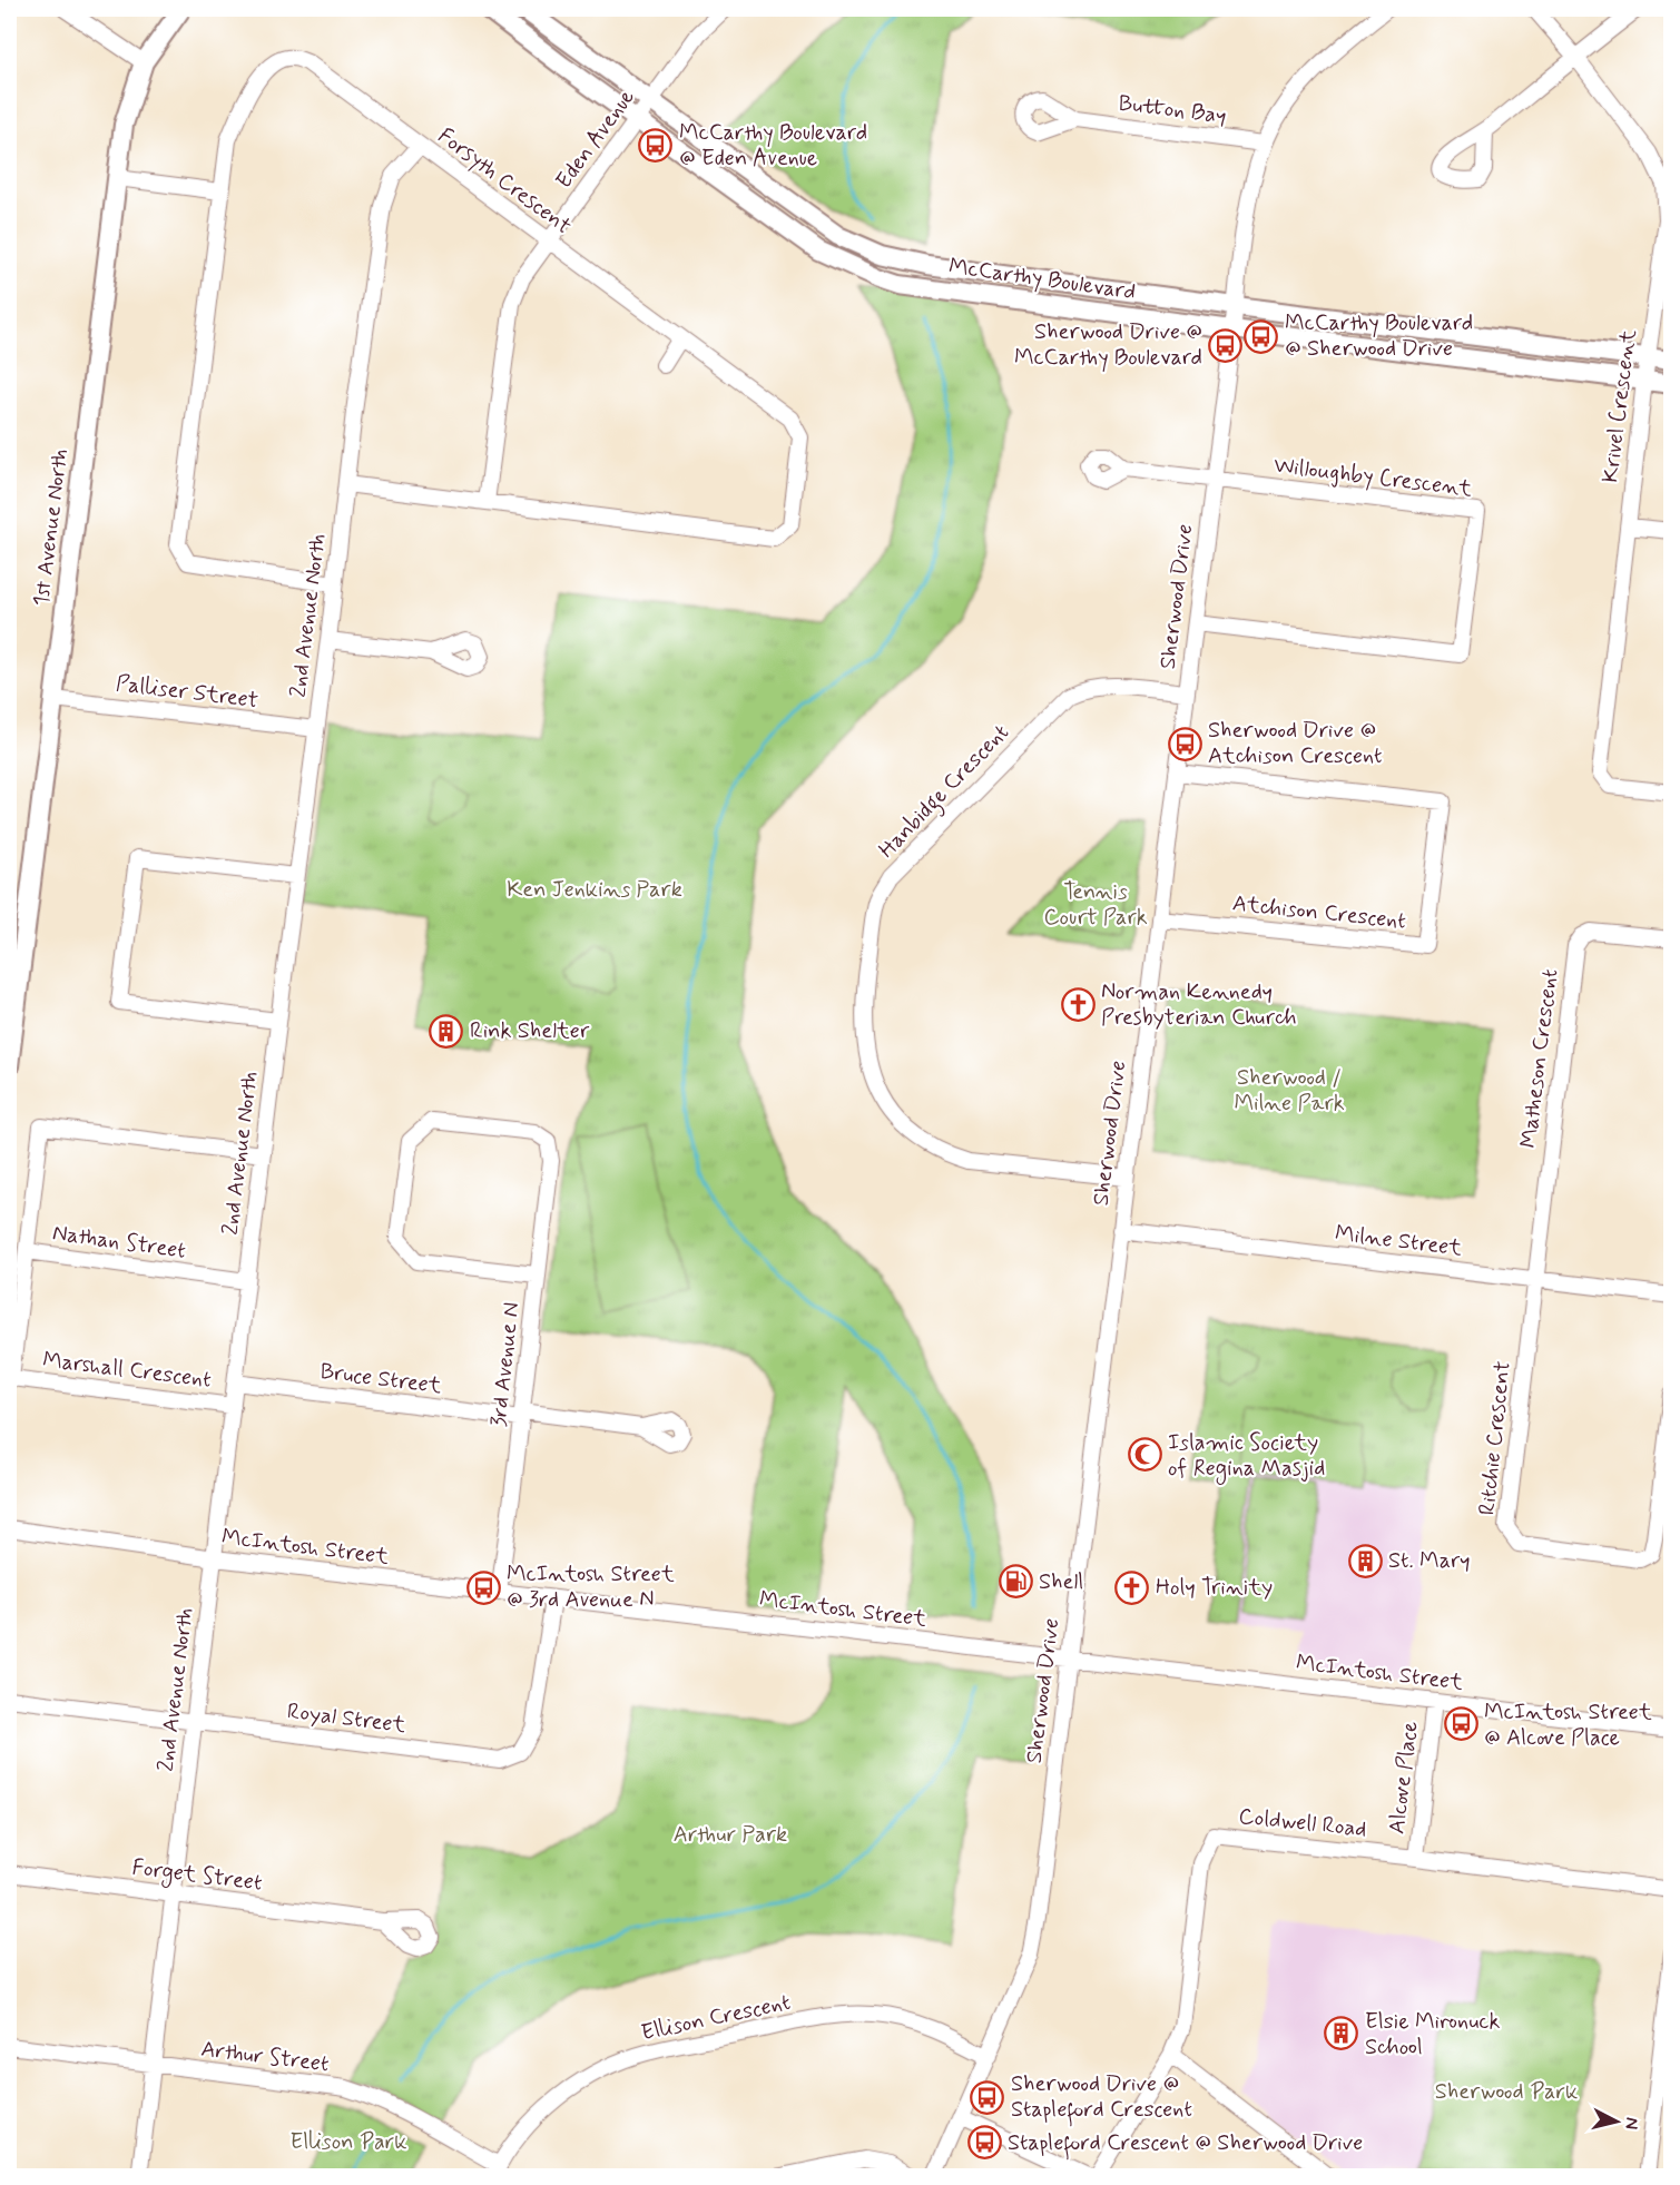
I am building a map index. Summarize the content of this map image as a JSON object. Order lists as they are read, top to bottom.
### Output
{
  "streets": {
    "main road": ["McCarthy Boulevard", "1st Avenue North"],
    "street": [
      "Button Bay",
      "Eden Avenue",
      "Forsyth Crescent",
      "Krivel Crescent",
      "Willoughby Crescent",
      "Sherwood Drive",
      "2nd Avenue North",
      "Palliser Street",
      "Hanbidge Crescent",
      "Atchison Crescent",
      "Matheson Crescent",
      "Milne Street",
      "Nathan Street",
      "3rd Avenue N",
      "Marshall Crescent",
      "Bruce Street",
      "Ritchie Crescent",
      "McIntosh Street",
      "Royal Street",
      "Alcove Place",
      "Coldwell Road",
      "Forget Street",
      "Ellison Crescent",
      "Arthur Street"
    ]
  },
  "crossings": [
    ["Button Bay", "Sherwood Drive"],
    ["Eden Avenue", "Forsyth Crescent"],
    ["Eden Avenue", "McCarthy Boulevard"],
    ["Forsyth Crescent", "2nd Avenue North"],
    ["McCarthy Boulevard", "Krivel Crescent"],
    ["McCarthy Boulevard", "Sherwood Drive"],
    ["Willoughby Crescent", "Sherwood Drive"],
    ["1st Avenue North", "Palliser Street"],
    ["Sherwood Drive", "Hanbidge Crescent"],
    ["Sherwood Drive", "Atchison Crescent"],
    ["Sherwood Drive", "Milne Street"],
    ["Sherwood Drive", "McIntosh Street"],
    ["Sherwood Drive", "Ellison Crescent"],
    ["2nd Avenue North", "Palliser Street"],
    ["2nd Avenue North", "Nathan Street"],
    ["2nd Avenue North", "Marshall Crescent"],
    ["2nd Avenue North", "Bruce Street"],
    ["2nd Avenue North", "McIntosh Street"],
    ["2nd Avenue North", "Royal Street"],
    ["2nd Avenue North", "Forget Street"],
    ["2nd Avenue North", "Arthur Street"],
    ["Matheson Crescent", "Milne Street"],
    ["Matheson Crescent", "Ritchie Crescent"],
    ["Milne Street", "Ritchie Crescent"],
    ["Nathan Street", "Marshall Crescent"],
    ["3rd Avenue N", "Bruce Street"],
    ["3rd Avenue N", "McIntosh Street"],
    ["McIntosh Street", "Royal Street"],
    ["McIntosh Street", "Alcove Place"],
    ["Alcove Place", "Coldwell Road"],
    ["Ellison Crescent", "Arthur Street"]
  ],
  "parks": [
    "Ken Jenkins Park",
    "Tennis Court Park",
    "Sherwood / Milne Park",
    "Arthur Park",
    "Sherwood Park",
    "Ellison Park"
  ],
  "places": {
    "bus stop": [
      "McCarthy Boulevard @ Eden Avenue",
      "McCarthy Boulevard @ Sherwood Drive",
      "Sherwood Drive @ McCarthy Boulevard",
      "Sherwood Drive @ Atchison Crescent",
      "McIntosh Street @ 3rd Avenue N",
      "McIntosh Street @ Alcove Place",
      "Sherwood Drive @ Stapleford Crescent",
      "Stapleford Crescent @ Sherwood Drive"
    ],
    "church": ["Norman Kennedy Presbyterian Church", "Holy Trinity"],
    "building": ["Rink Shelter", "St. Mary", "Elsie Mironuck School"],
    "mosque": ["Islamic Society of Regina Masjid"],
    "fuel station": ["Shell"]
  },
  "north": "right"
}
